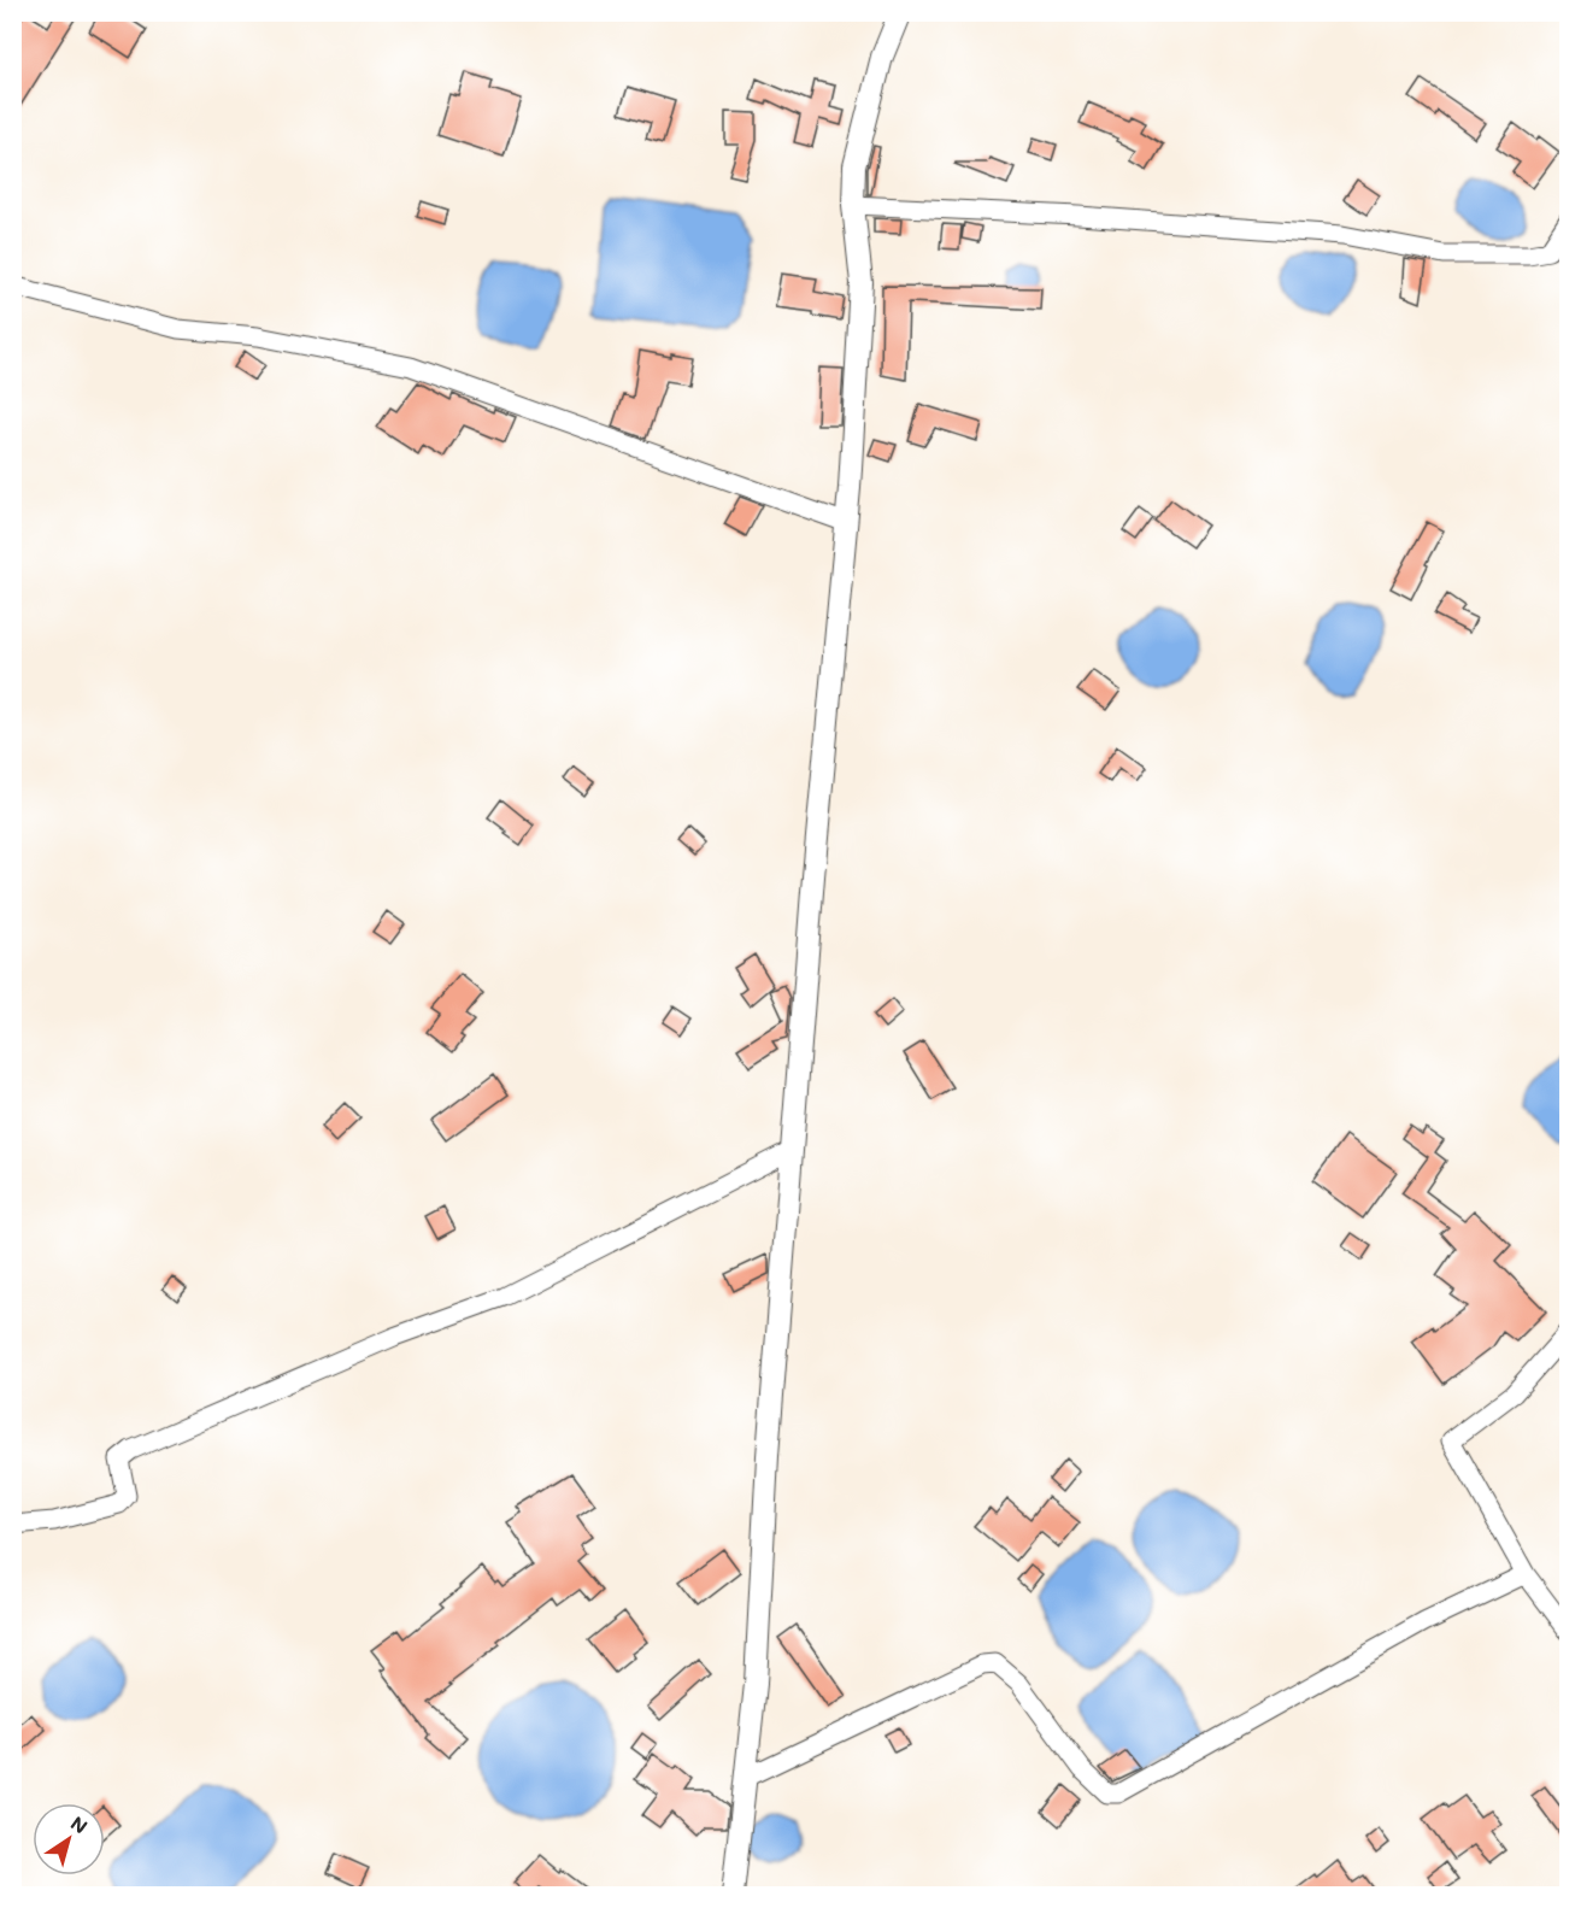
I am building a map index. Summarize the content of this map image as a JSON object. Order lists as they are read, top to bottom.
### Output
{
  "north": "top right"
}
